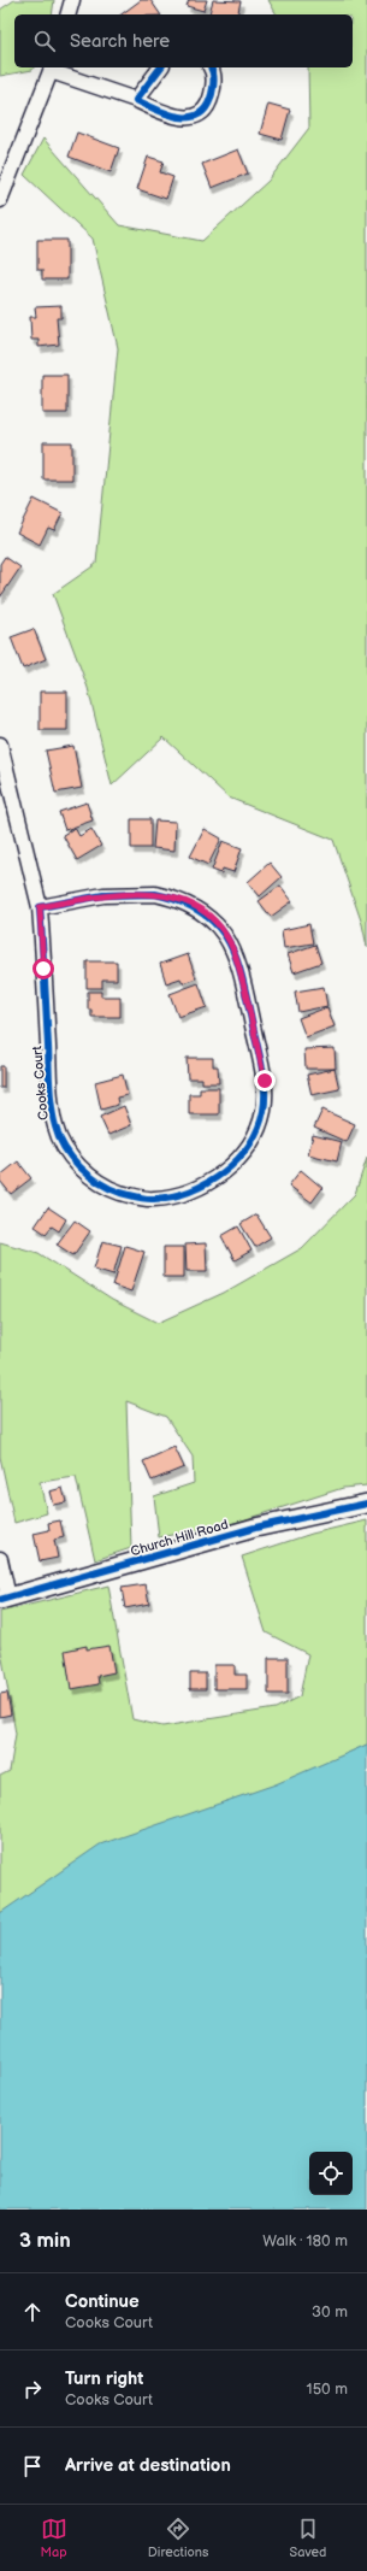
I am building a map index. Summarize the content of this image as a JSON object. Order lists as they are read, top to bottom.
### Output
{
  "streets": {
    "street": ["Cooks Court", "Church Hill Road"]
  },
  "page": {
    "search": "Search here",
    "heading": ["3 min", "Walk · 180 m"],
    "list": [
      ["Continue", "Cooks Court", "30 m"],
      ["Turn right", "Cooks Court", "150 m"],
      "Arrive at destination"
    ],
    "nav": ["Map", "Directions", "Saved"]
  }
}
